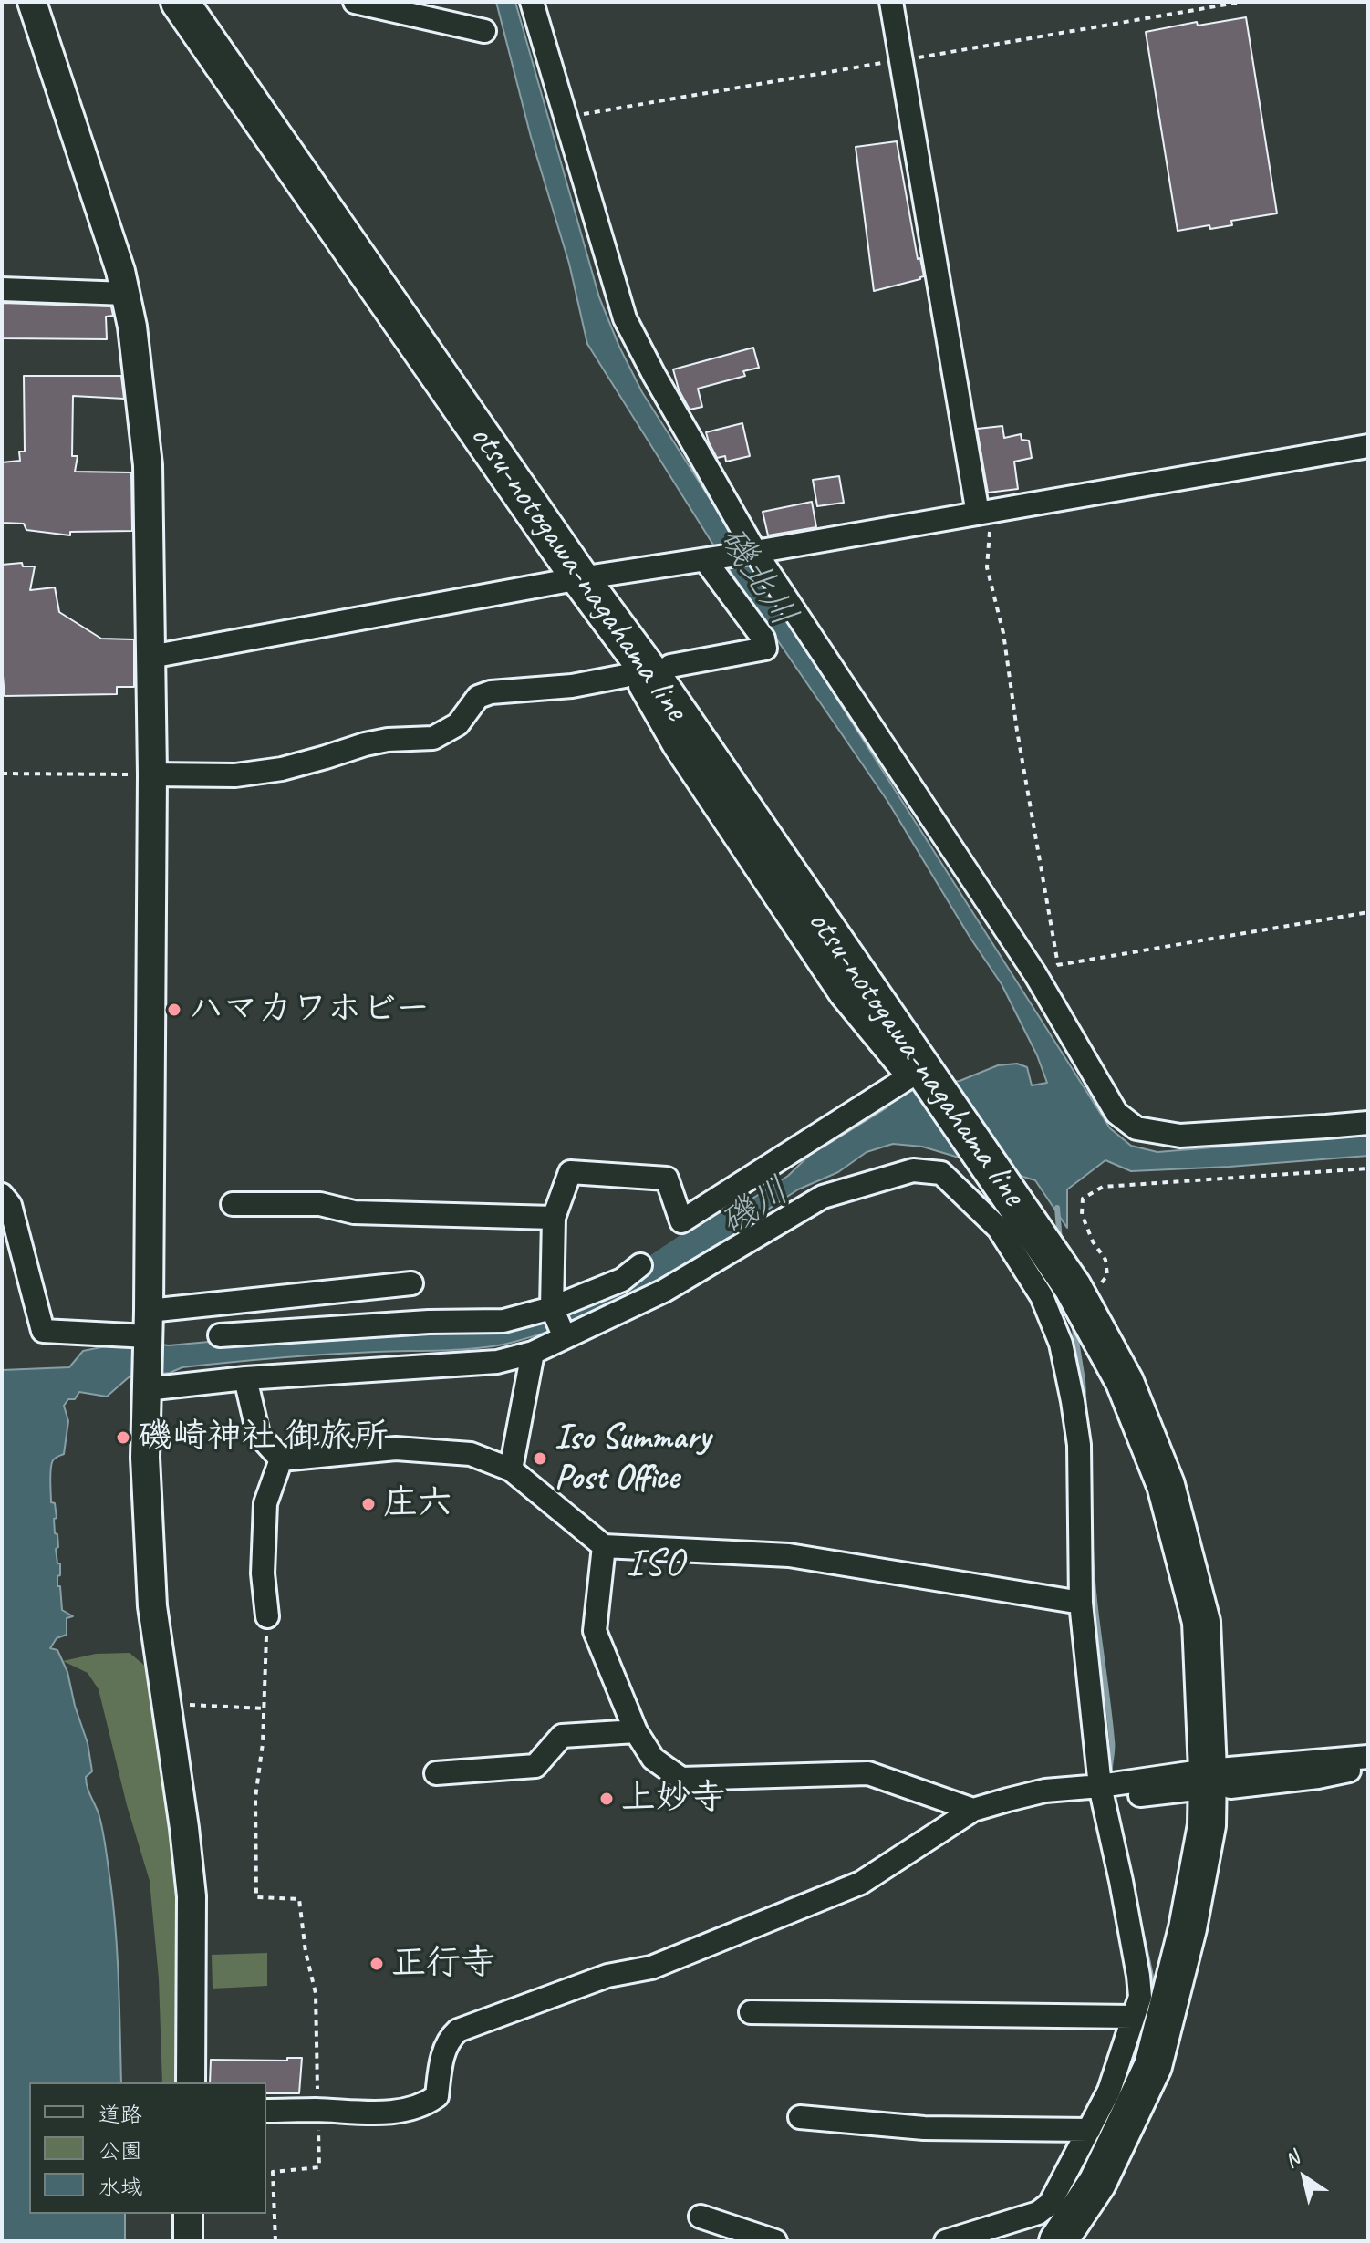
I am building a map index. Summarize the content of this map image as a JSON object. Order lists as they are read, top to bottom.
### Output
{
  "streets": {
    "main road": ["otsu-notogawa-nagahama line"]
  },
  "districts": ["ISO"],
  "water": ["磯北川", "磯川"],
  "places": [
    "ハマカワホビー",
    "磯崎神社 御旅所",
    "Iso Summary Post Office",
    "庄六",
    "上妙寺",
    "正行寺"
  ],
  "legend": ["道路", "公園", "水域"],
  "north": "top left"
}
